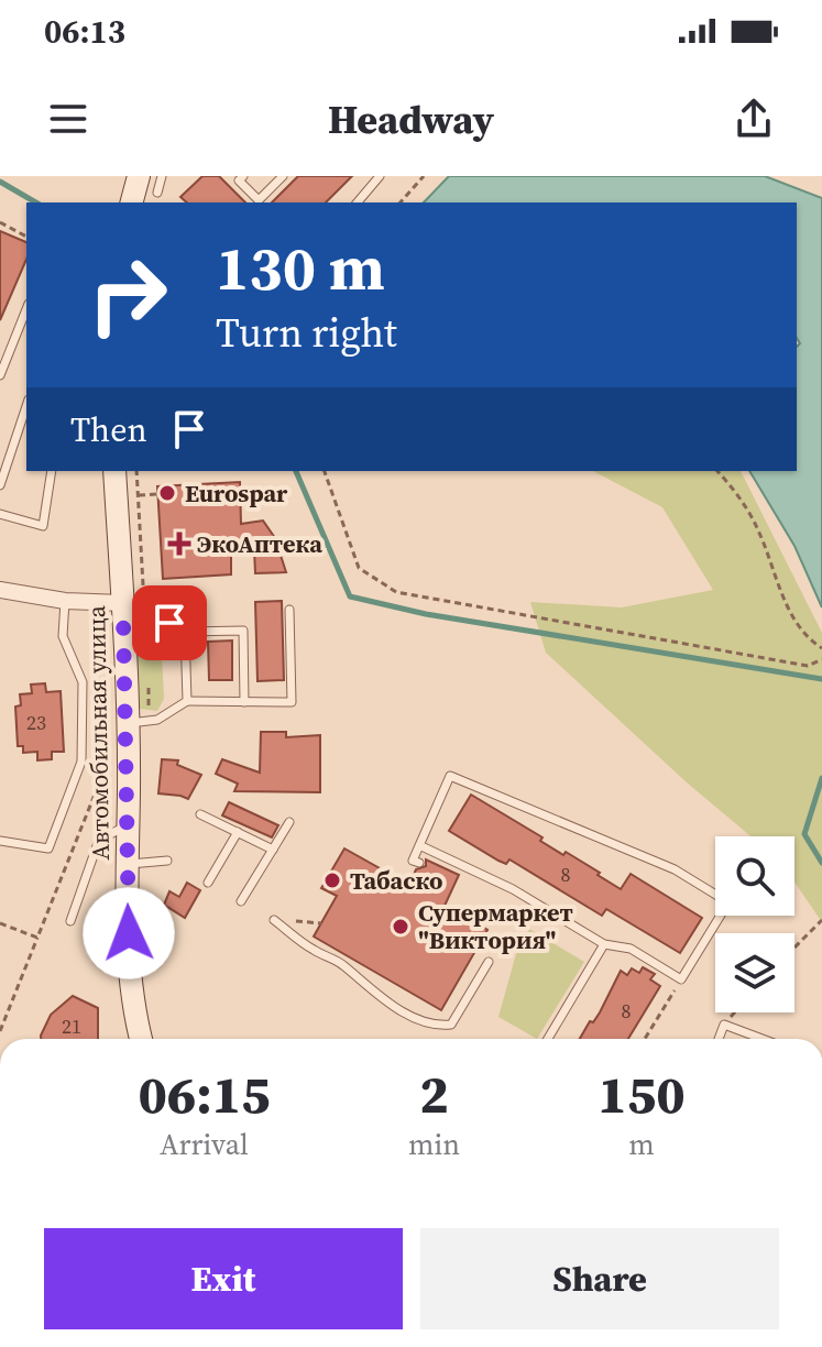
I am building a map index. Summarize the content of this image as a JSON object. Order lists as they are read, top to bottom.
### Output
{
  "streets": {
    "street": ["Автомобильная улица"]
  },
  "places": {
    "other": ["Eurospar", "Табаско", "Супермаркет \"Виктория\""],
    "health": ["ЭкоАптека"]
  },
  "house_numbers": [
    "23",
    "8",
    "8",
    "21"
  ],
  "page": {
    "status": "06:13",
    "header": "Headway",
    "turn": ["130 m", "Turn right"],
    "then": "Then",
    "eta": [
      "06:15",
      "Arrival",
      "2",
      "min",
      "150",
      "m"
    ],
    "buttons": ["Exit", "Share"]
  }
}
